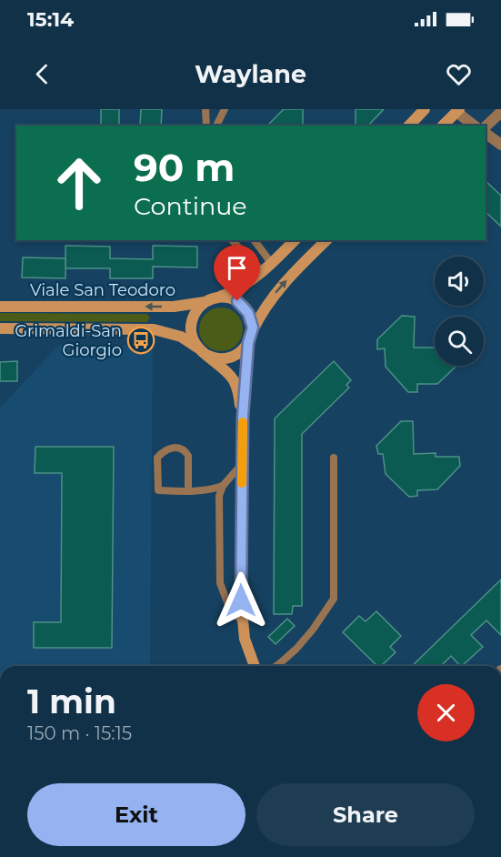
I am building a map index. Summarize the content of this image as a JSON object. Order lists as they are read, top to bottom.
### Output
{
  "streets": {
    "main road": ["Viale San Teodoro"]
  },
  "places": {
    "bus stop": ["Grimaldi-San Giorgio"]
  },
  "page": {
    "status": "15:14",
    "header": "Waylane",
    "turn": ["90 m", "Continue"],
    "heading": ["1 min", "150 m · 15:15"],
    "buttons": ["Exit", "Share"]
  }
}
